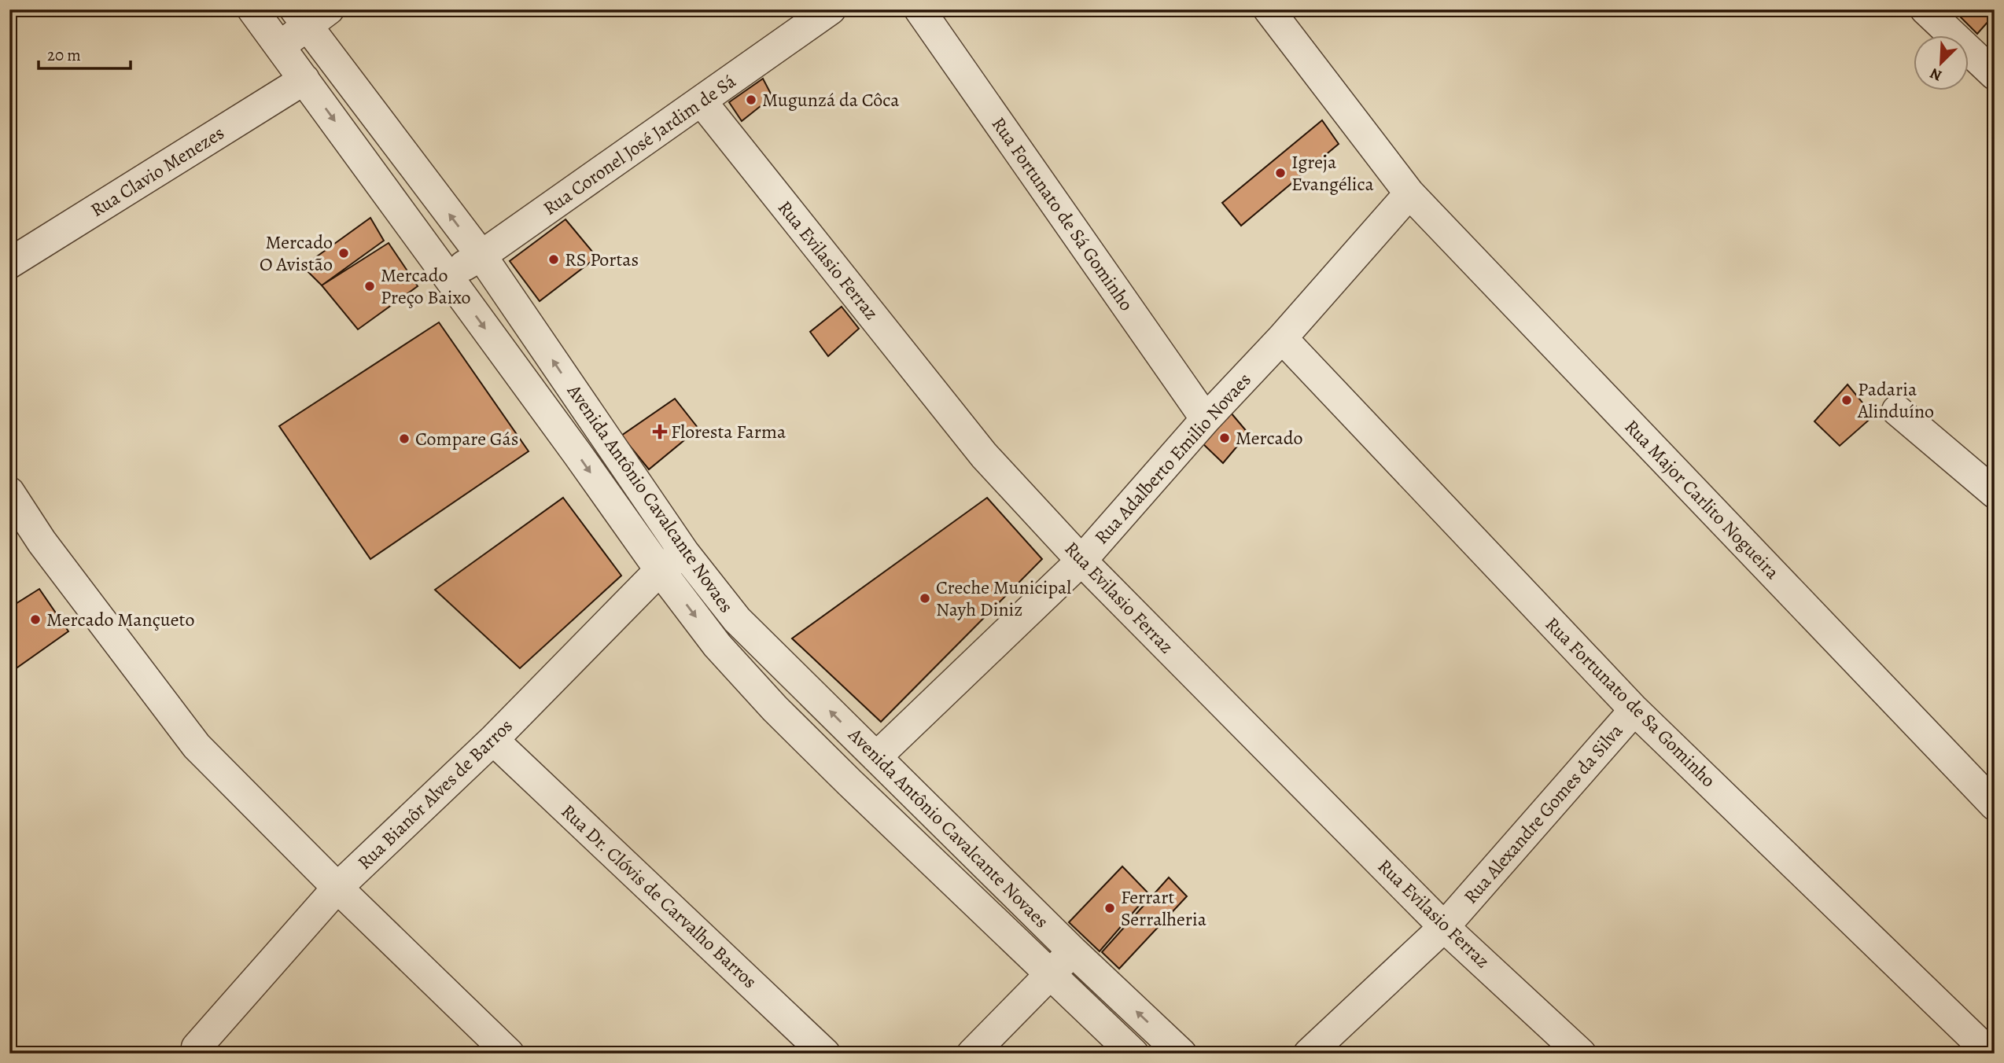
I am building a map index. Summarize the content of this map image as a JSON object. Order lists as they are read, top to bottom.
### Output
{
  "streets": {
    "street": [
      "Rua Coronel José Jardim de Sá",
      "Rua Clavio Menezes",
      "Rua Fortunato de Sá Gominho",
      "Rua Evilasio Ferraz",
      "Rua Adalberto Emilio Novaes",
      "Avenida Antônio Cavalcante Novaes",
      "Rua Major Carlito Nogueira",
      "Rua Fortunato de Sa Gominho",
      "Rua Bianôr Alves de Barros",
      "Rua Alexandre Gomes da Silva",
      "Rua Dr. Clóvis de Carvalho Barros"
    ]
  },
  "crossings": [
    ["Rua Coronel José Jardim de Sá", "Rua Evilasio Ferraz"],
    ["Rua Coronel José Jardim de Sá", "Avenida Antônio Cavalcante Novaes"],
    ["Rua Fortunato de Sá Gominho", "Rua Adalberto Emilio Novaes"],
    ["Rua Evilasio Ferraz", "Rua Adalberto Emilio Novaes"],
    ["Rua Evilasio Ferraz", "Rua Alexandre Gomes da Silva"],
    ["Rua Adalberto Emilio Novaes", "Avenida Antônio Cavalcante Novaes"],
    ["Rua Adalberto Emilio Novaes", "Rua Major Carlito Nogueira"],
    ["Rua Adalberto Emilio Novaes", "Rua Fortunato de Sa Gominho"],
    ["Avenida Antônio Cavalcante Novaes", "Rua Bianôr Alves de Barros"],
    ["Rua Fortunato de Sa Gominho", "Rua Alexandre Gomes da Silva"],
    ["Rua Bianôr Alves de Barros", "Rua Dr. Clóvis de Carvalho Barros"]
  ],
  "places": {
    "other": [
      "Mugunzá da Côca",
      "Igreja Evangélica",
      "Mercado O Avistão",
      "RS Portas",
      "Mercado Preço Baixo",
      "Padaria Alinduíno",
      "Mercado",
      "Compare Gás",
      "Creche Municipal Nayh Diniz",
      "Mercado Mançueto",
      "Ferrart Serralheria"
    ],
    "health": ["Floresta Farma"]
  },
  "scale_bar": "20 m",
  "north": "bottom left"
}
